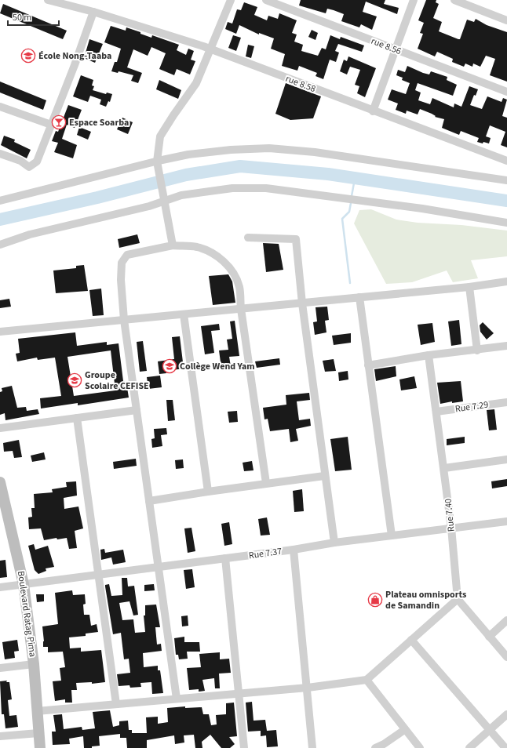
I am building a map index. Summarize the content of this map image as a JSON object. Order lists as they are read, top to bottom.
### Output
{
  "streets": {
    "street": [
      "rue 8.56",
      "rue 8.58",
      "Rue 7.29",
      "Rue 7.40",
      "Rue 7.37",
      "Boulevard Ratag Pima"
    ]
  },
  "crossings": [
    ["Rue 7.29", "Rue 7.40"],
    ["Rue 7.40", "Rue 7.37"],
    ["Rue 7.37", "Boulevard Ratag Pima"]
  ],
  "places": {
    "school or university": ["École Nong-Taaba", "Collège Wend Yam", "Groupe Scolaire CEFISE"],
    "bar": ["Espace Soarba"],
    "shop": ["Plateau omnisports de Samandin"]
  },
  "scale_bar": "50 m"
}
